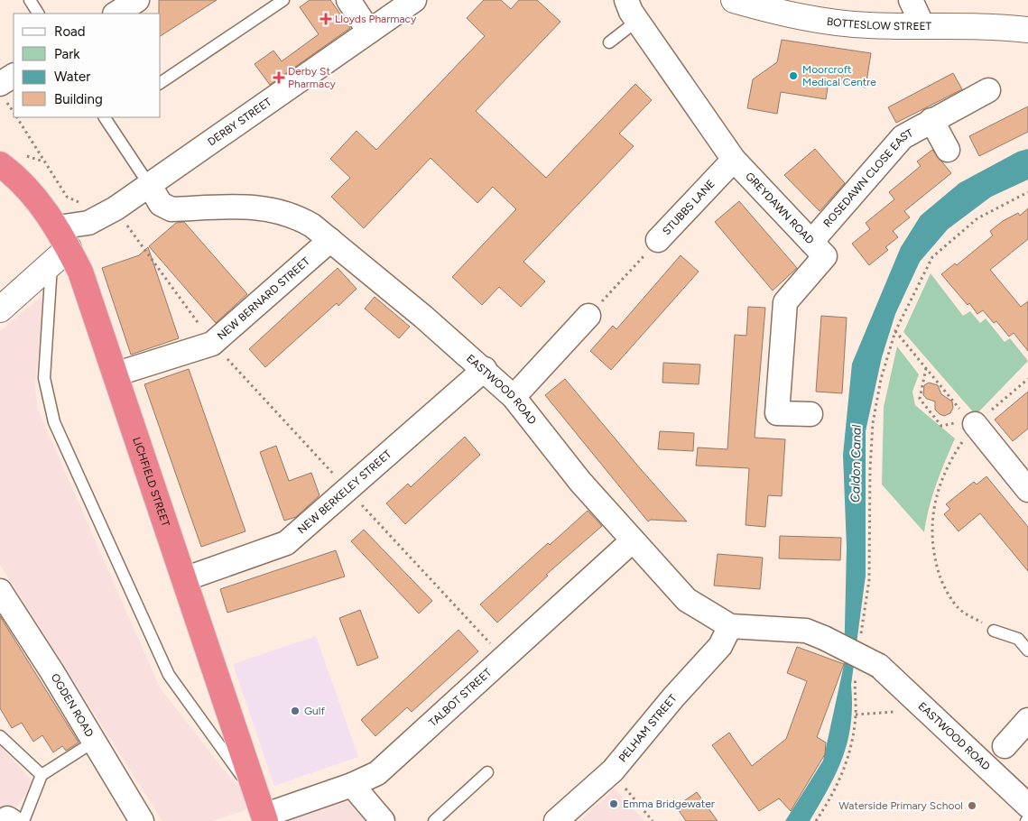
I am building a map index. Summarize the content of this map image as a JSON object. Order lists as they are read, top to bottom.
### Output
{
  "streets": {
    "highway": ["LICHFIELD STREET"],
    "street": [
      "BOTTESLOW STREET",
      "DERBY STREET",
      "ROSEDAWN CLOSE EAST",
      "STUBBS LANE",
      "GREYDAWN ROAD",
      "NEW BERNARD STREET",
      "EASTWOOD ROAD",
      "NEW BERKELEY STREET",
      "TALBOT STREET",
      "OGDEN ROAD",
      "PELHAM STREET"
    ]
  },
  "crossings": [
    ["DERBY STREET", "EASTWOOD ROAD"],
    ["DERBY STREET", "LICHFIELD STREET"],
    ["ROSEDAWN CLOSE EAST", "GREYDAWN ROAD"],
    ["STUBBS LANE", "GREYDAWN ROAD"],
    ["NEW BERNARD STREET", "EASTWOOD ROAD"],
    ["NEW BERNARD STREET", "LICHFIELD STREET"],
    ["EASTWOOD ROAD", "NEW BERKELEY STREET"],
    ["EASTWOOD ROAD", "TALBOT STREET"],
    ["EASTWOOD ROAD", "PELHAM STREET"],
    ["LICHFIELD STREET", "NEW BERKELEY STREET"],
    ["LICHFIELD STREET", "TALBOT STREET"]
  ],
  "water": ["Caldon Canal"],
  "places": {
    "health": ["Lloyds Pharmacy", "Derby St Pharmacy"],
    "other": [
      "Moorcroft Medical Centre",
      "Gulf",
      "Emma Bridgewater",
      "Waterside Primary School"
    ]
  },
  "legend": [
    "Road",
    "Park",
    "Water",
    "Building"
  ]
}
